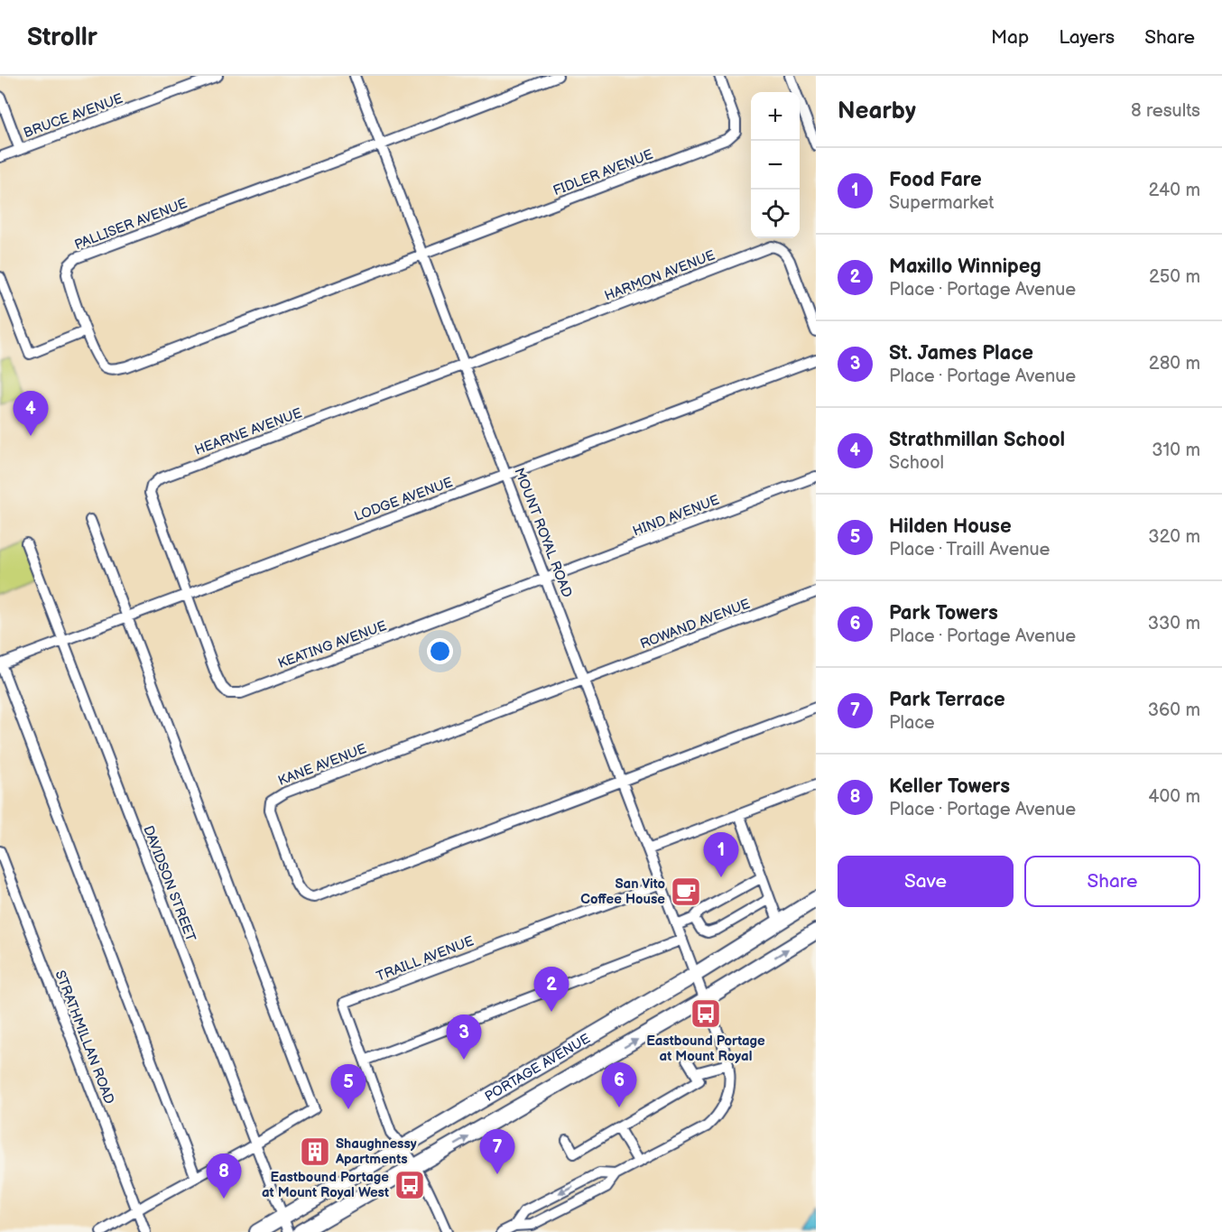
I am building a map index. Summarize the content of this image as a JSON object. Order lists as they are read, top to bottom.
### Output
{
  "streets": {
    "highway": ["PORTAGE AVENUE"],
    "street": [
      "BRUCE AVENUE",
      "FIDLER AVENUE",
      "PALLISER AVENUE",
      "HARMON AVENUE",
      "HEARNE AVENUE",
      "LODGE AVENUE",
      "HIND AVENUE",
      "MOUNT ROYAL ROAD",
      "ROWAND AVENUE",
      "KEATING AVENUE",
      "KANE AVENUE",
      "DAVIDSON STREET",
      "TRAILL AVENUE",
      "STRATHMILLAN ROAD"
    ]
  },
  "crossings": [
    ["FIDLER AVENUE", "PALLISER AVENUE"],
    ["FIDLER AVENUE", "MOUNT ROYAL ROAD"],
    ["PALLISER AVENUE", "MOUNT ROYAL ROAD"],
    ["HARMON AVENUE", "HEARNE AVENUE"],
    ["HARMON AVENUE", "MOUNT ROYAL ROAD"],
    ["HEARNE AVENUE", "LODGE AVENUE"],
    ["HEARNE AVENUE", "MOUNT ROYAL ROAD"],
    ["HEARNE AVENUE", "KEATING AVENUE"],
    ["LODGE AVENUE", "MOUNT ROYAL ROAD"],
    ["LODGE AVENUE", "KEATING AVENUE"],
    ["LODGE AVENUE", "DAVIDSON STREET"],
    ["HIND AVENUE", "MOUNT ROYAL ROAD"],
    ["HIND AVENUE", "KEATING AVENUE"],
    ["MOUNT ROYAL ROAD", "ROWAND AVENUE"],
    ["MOUNT ROYAL ROAD", "KEATING AVENUE"],
    ["MOUNT ROYAL ROAD", "KANE AVENUE"],
    ["MOUNT ROYAL ROAD", "TRAILL AVENUE"],
    ["MOUNT ROYAL ROAD", "PORTAGE AVENUE"],
    ["ROWAND AVENUE", "KANE AVENUE"],
    ["DAVIDSON STREET", "PORTAGE AVENUE"],
    ["TRAILL AVENUE", "PORTAGE AVENUE"]
  ],
  "places": {
    "cafe": ["San Vito Coffee House"],
    "bus stop": ["Eastbound Portage at Mount Royal", "Eastbound Portage at Mount Royal West"],
    "building": ["Shaughnessy Apartments"]
  },
  "page": {
    "header": "Strollr",
    "nav": ["Map", "Layers", "Share"],
    "heading": ["Nearby", "8 results"],
    "map_buttons": ["+", "−"],
    "list": [
      {
        "mark": "1",
        "name": "Food Fare",
        "note": "Supermarket",
        "value": "240 m"
      },
      {
        "mark": "2",
        "name": "Maxillo Winnipeg",
        "note": "Place · Portage Avenue",
        "value": "250 m"
      },
      {
        "mark": "3",
        "name": "St. James Place",
        "note": "Place · Portage Avenue",
        "value": "280 m"
      },
      {
        "mark": "4",
        "name": "Strathmillan School",
        "note": "School",
        "value": "310 m"
      },
      {
        "mark": "5",
        "name": "Hilden House",
        "note": "Place · Traill Avenue",
        "value": "320 m"
      },
      {
        "mark": "6",
        "name": "Park Towers",
        "note": "Place · Portage Avenue",
        "value": "330 m"
      },
      {
        "mark": "7",
        "name": "Park Terrace",
        "note": "Place",
        "value": "360 m"
      },
      {
        "mark": "8",
        "name": "Keller Towers",
        "note": "Place · Portage Avenue",
        "value": "400 m"
      }
    ],
    "pins": [
      "4",
      "1",
      "2",
      "3",
      "6",
      "5",
      "7",
      "8"
    ],
    "buttons": ["Save", "Share"]
  }
}
